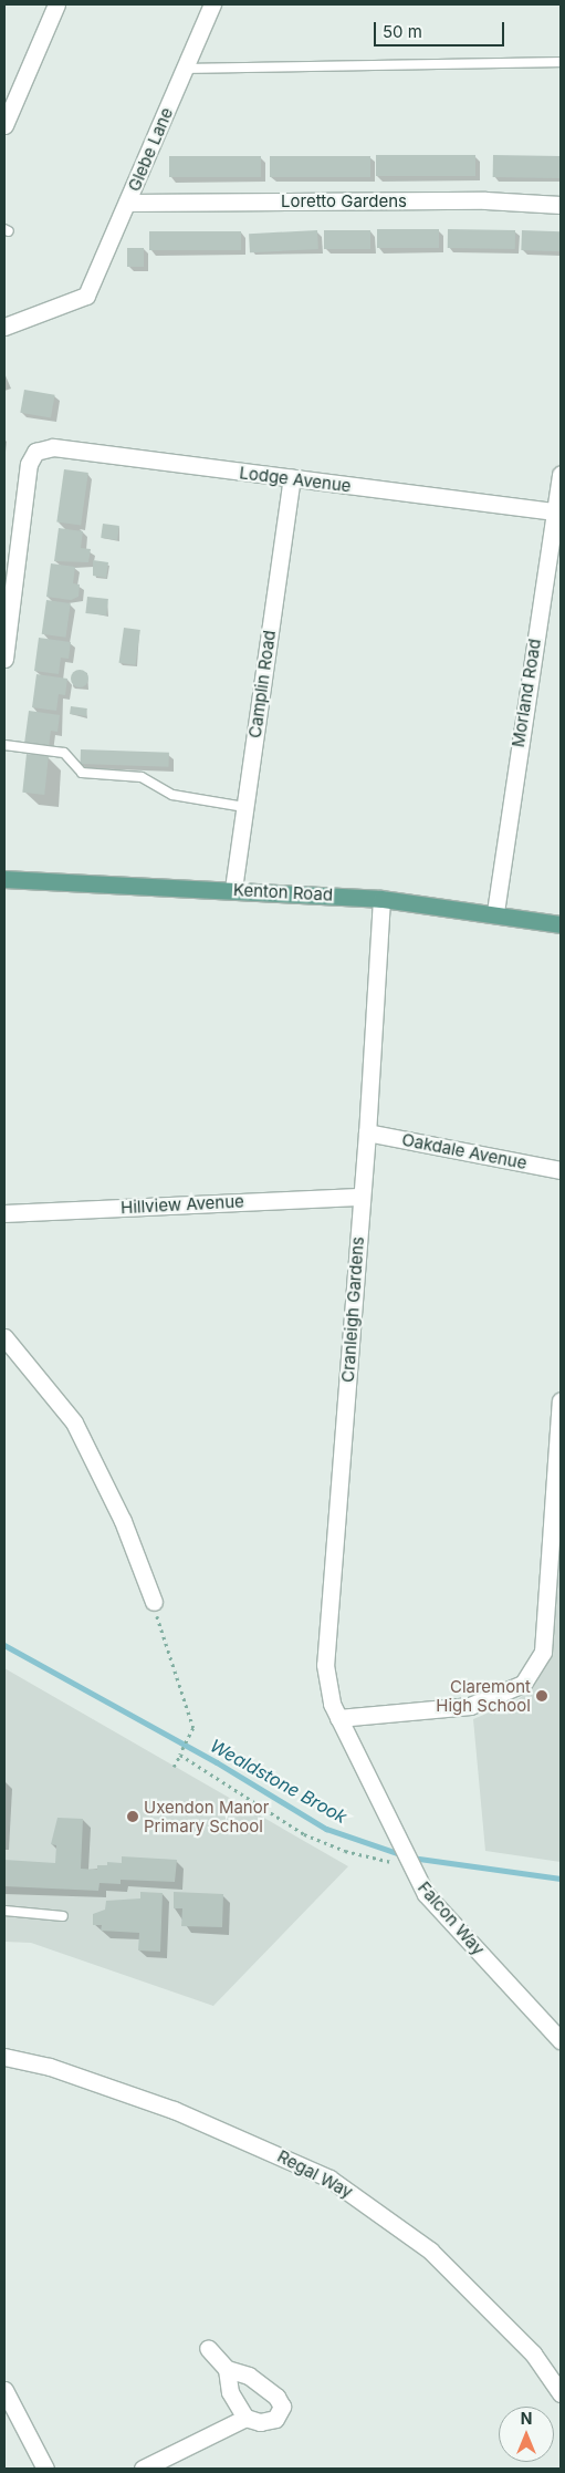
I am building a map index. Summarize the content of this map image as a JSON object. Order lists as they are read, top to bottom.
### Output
{
  "streets": {
    "main road": ["Kenton Road"],
    "street": [
      "Glebe Lane",
      "Loretto Gardens",
      "Lodge Avenue",
      "Camplin Road",
      "Morland Road",
      "Oakdale Avenue",
      "Hillview Avenue",
      "Cranleigh Gardens",
      "Falcon Way",
      "Regal Way"
    ]
  },
  "crossings": [
    ["Glebe Lane", "Loretto Gardens"],
    ["Lodge Avenue", "Camplin Road"],
    ["Lodge Avenue", "Morland Road"],
    ["Camplin Road", "Kenton Road"],
    ["Morland Road", "Kenton Road"],
    ["Kenton Road", "Cranleigh Gardens"],
    ["Oakdale Avenue", "Cranleigh Gardens"],
    ["Hillview Avenue", "Cranleigh Gardens"],
    ["Cranleigh Gardens", "Falcon Way"]
  ],
  "water": ["Wealdstone Brook"],
  "places": ["Claremont High School", "Uxendon Manor Primary School"],
  "scale_bar": "50 m",
  "north": "top"
}
